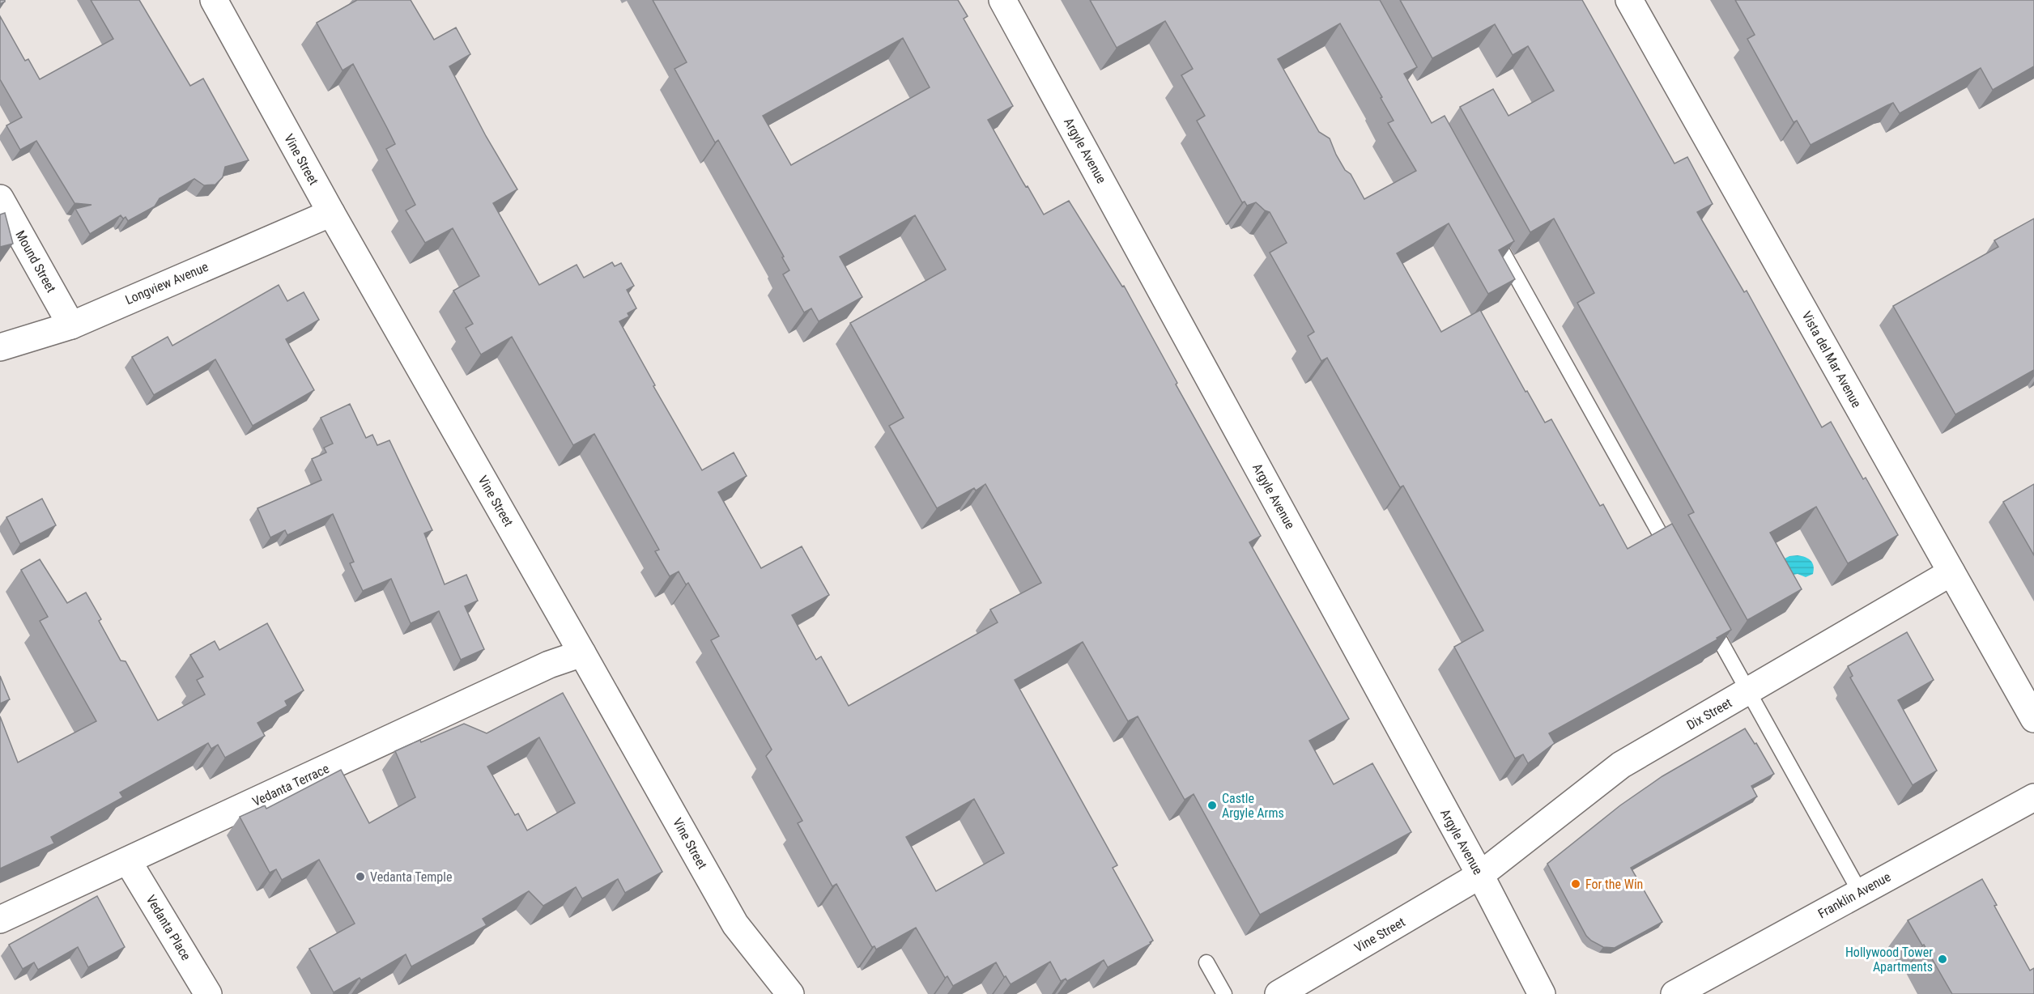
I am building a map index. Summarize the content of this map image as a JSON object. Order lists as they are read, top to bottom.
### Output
{
  "streets": {
    "street": [
      "Argyle Avenue",
      "Vine Street",
      "Mound Street",
      "Longview Avenue",
      "Vista del Mar Avenue",
      "Dix Street",
      "Vedanta Terrace",
      "Franklin Avenue",
      "Vedanta Place"
    ]
  },
  "crossings": [
    ["Argyle Avenue", "Vine Street"],
    ["Argyle Avenue", "Dix Street"],
    ["Vine Street", "Longview Avenue"],
    ["Vine Street", "Dix Street"],
    ["Vine Street", "Vedanta Terrace"],
    ["Mound Street", "Longview Avenue"],
    ["Vista del Mar Avenue", "Dix Street"],
    ["Vedanta Terrace", "Vedanta Place"]
  ],
  "places": [
    "Castle Argyle Arms",
    "Vedanta Temple",
    "For the Win",
    "Hollywood Tower Apartments"
  ]
}
